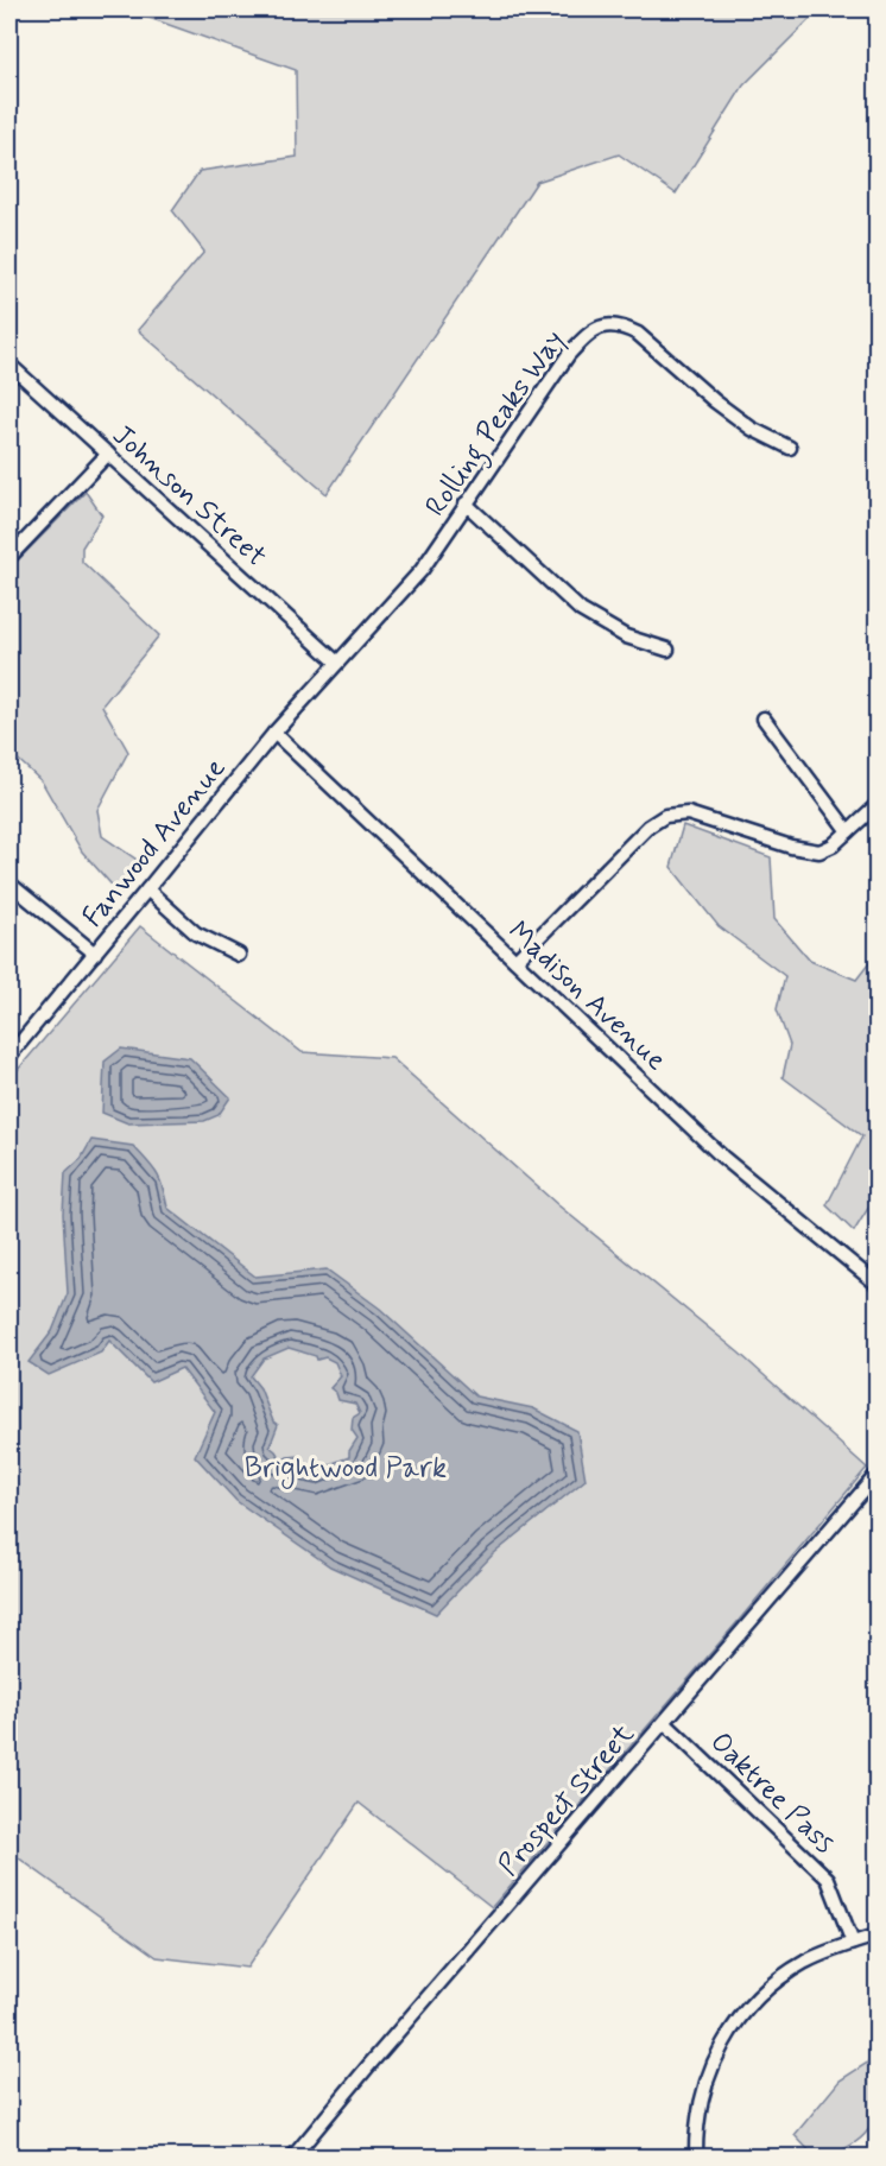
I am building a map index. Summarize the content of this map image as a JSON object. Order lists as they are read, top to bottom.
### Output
{
  "streets": {
    "street": [
      "Rolling Peaks Way",
      "Johnson Street",
      "Fanwood Avenue",
      "Madison Avenue",
      "Oaktree Pass",
      "Prospect Street"
    ]
  },
  "crossings": [
    ["Rolling Peaks Way", "Johnson Street"],
    ["Rolling Peaks Way", "Fanwood Avenue"],
    ["Johnson Street", "Fanwood Avenue"],
    ["Fanwood Avenue", "Madison Avenue"],
    ["Oaktree Pass", "Prospect Street"]
  ],
  "parks": ["Brightwood Park"]
}
